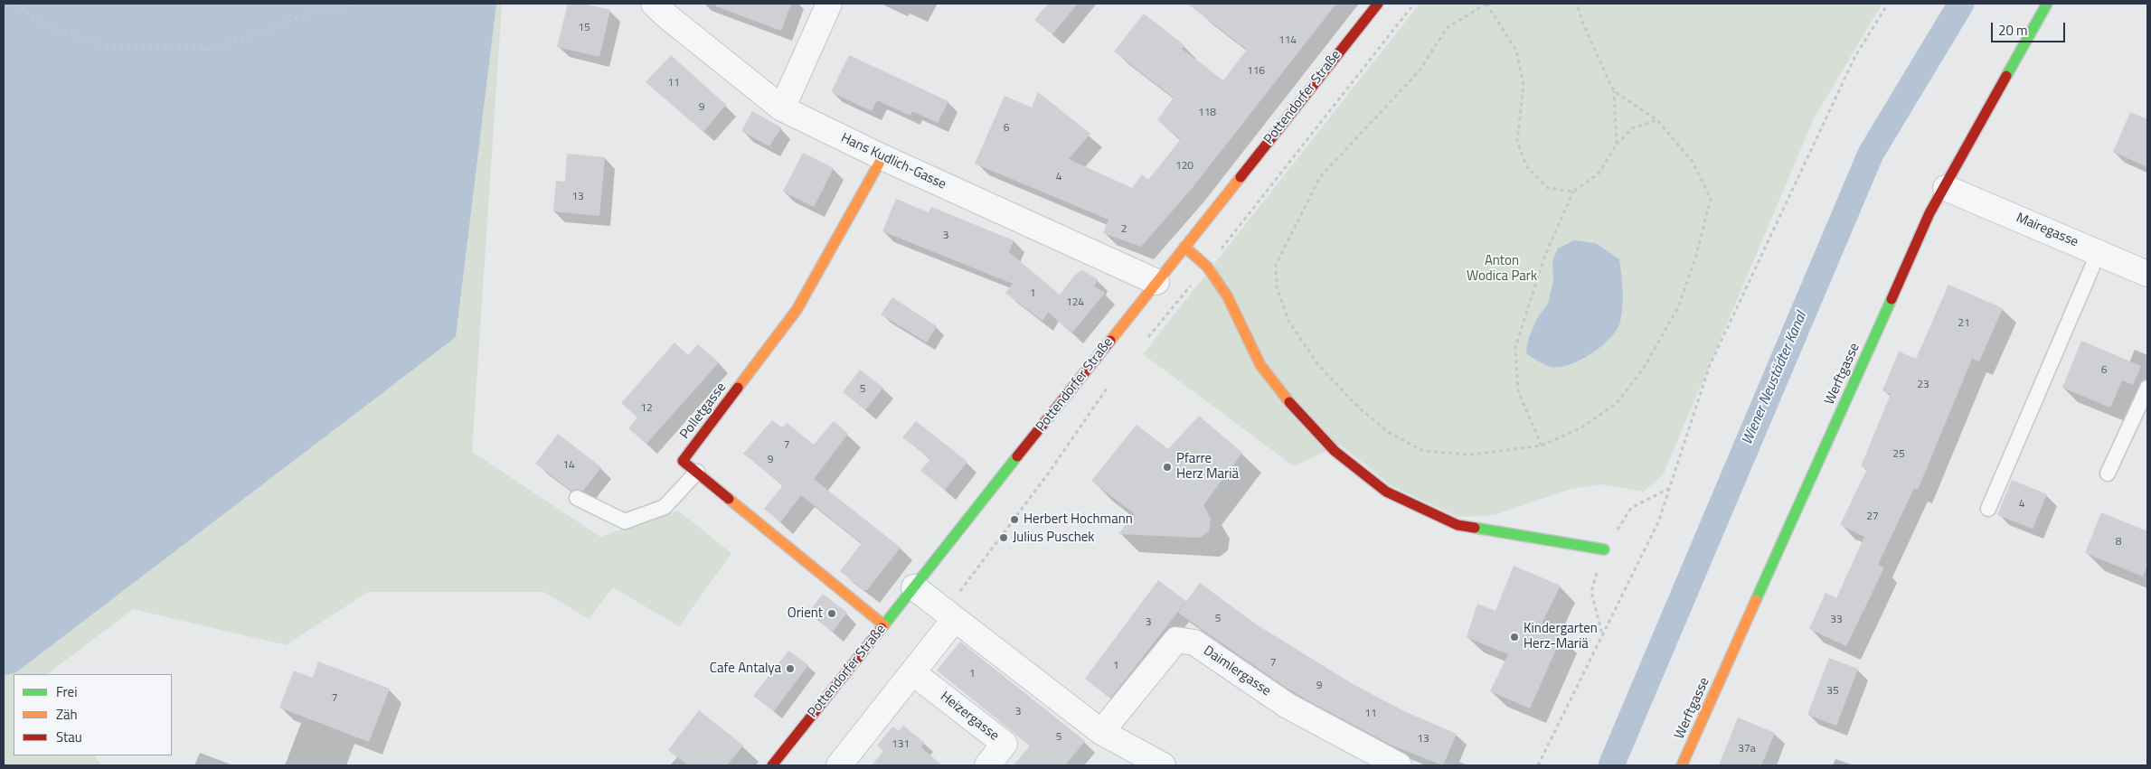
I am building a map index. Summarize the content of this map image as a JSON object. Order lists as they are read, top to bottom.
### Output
{
  "streets": {
    "street": [
      "Pottendorfer Straße",
      "Hans Kudlich-Gasse",
      "Mairegasse",
      "Werftgasse",
      "Polletgasse",
      "Daimlergasse",
      "Heizergasse"
    ]
  },
  "crossings": [
    ["Pottendorfer Straße", "Hans Kudlich-Gasse"],
    ["Pottendorfer Straße", "Polletgasse"],
    ["Hans Kudlich-Gasse", "Polletgasse"],
    ["Mairegasse", "Werftgasse"]
  ],
  "water": ["Wiener Neustädter Kanal"],
  "parks": ["Anton Wodica Park"],
  "places": [
    "Pfarre Herz Mariä",
    "Herbert Hochmann",
    "Julius Puschek",
    "Orient",
    "Kindergarten Herz-Mariä",
    "Cafe Antalya"
  ],
  "house_numbers": [
    "15",
    "114",
    "116",
    "11",
    "9",
    "118",
    "6",
    "120",
    "4",
    "13",
    "2",
    "3",
    "1",
    "124",
    "21",
    "6",
    "23",
    "5",
    "12",
    "7",
    "25",
    "9",
    "14",
    "4",
    "27",
    "8",
    "5",
    "33",
    "3",
    "7",
    "1",
    "1",
    "9",
    "35",
    "7",
    "3",
    "11",
    "5",
    "13",
    "131",
    "37a"
  ],
  "legend": ["Frei", "Zäh", "Stau"],
  "scale_bar": "20 m"
}
